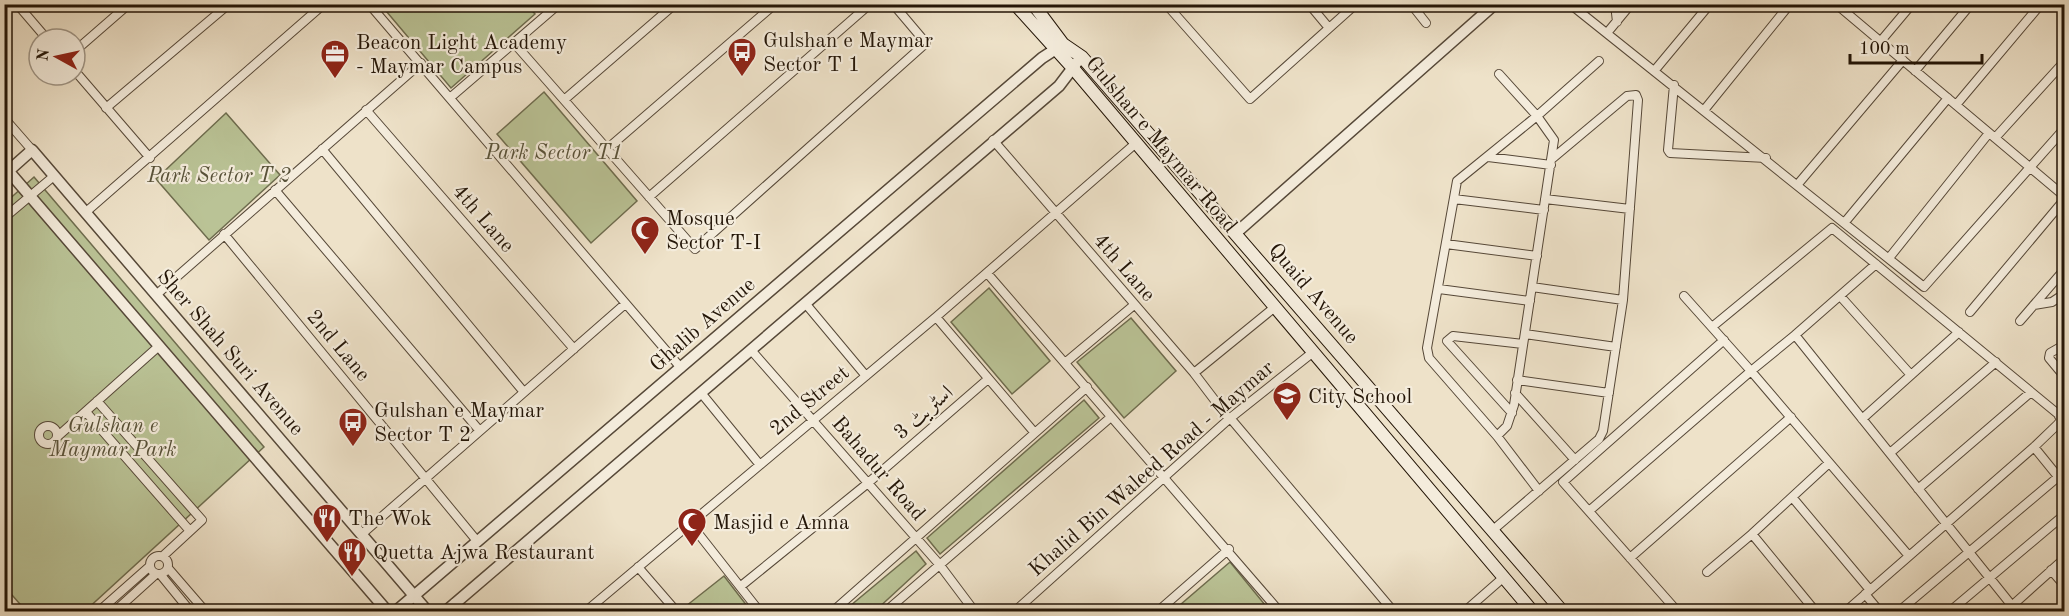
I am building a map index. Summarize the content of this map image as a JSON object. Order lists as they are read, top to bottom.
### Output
{
  "streets": {
    "main road": ["Gulshan e Maymar Road", "Quaid Avenue"],
    "street": [
      "4th Lane",
      "Ghalib Avenue",
      "2nd Lane",
      "Sher Shah Suri Avenue",
      "2nd Street",
      "اسٹریٹ 3",
      "Bahadur Road",
      "Khalid Bin Waleed Road - Maymar"
    ]
  },
  "crossings": [
    ["Gulshan e Maymar Road", "Quaid Avenue"],
    ["Gulshan e Maymar Road", "Ghalib Avenue"],
    ["Gulshan e Maymar Road", "2nd Street"],
    ["Gulshan e Maymar Road", "Khalid Bin Waleed Road - Maymar"],
    ["4th Lane", "2nd Street"],
    ["4th Lane", "Khalid Bin Waleed Road - Maymar"],
    ["Quaid Avenue", "Ghalib Avenue"],
    ["Ghalib Avenue", "2nd Lane"],
    ["Ghalib Avenue", "Sher Shah Suri Avenue"],
    ["2nd Street", "Bahadur Road"],
    ["اسٹریٹ 3", "Bahadur Road"]
  ],
  "parks": ["Park Sector T1", "Park Sector T 2", "Gulshan e Maymar Park"],
  "places": {
    "bus stop": ["Gulshan e Maymar Sector T 1", "Gulshan e Maymar Sector T 2"],
    "office": ["Beacon Light Academy - Maymar Campus"],
    "mosque": ["Mosque Sector T-I", "Masjid e Amna"],
    "school or university": ["City School"],
    "restaurant": ["The Wok", "Quetta Ajwa Restaurant"]
  },
  "scale_bar": "100 m",
  "north": "left"
}
